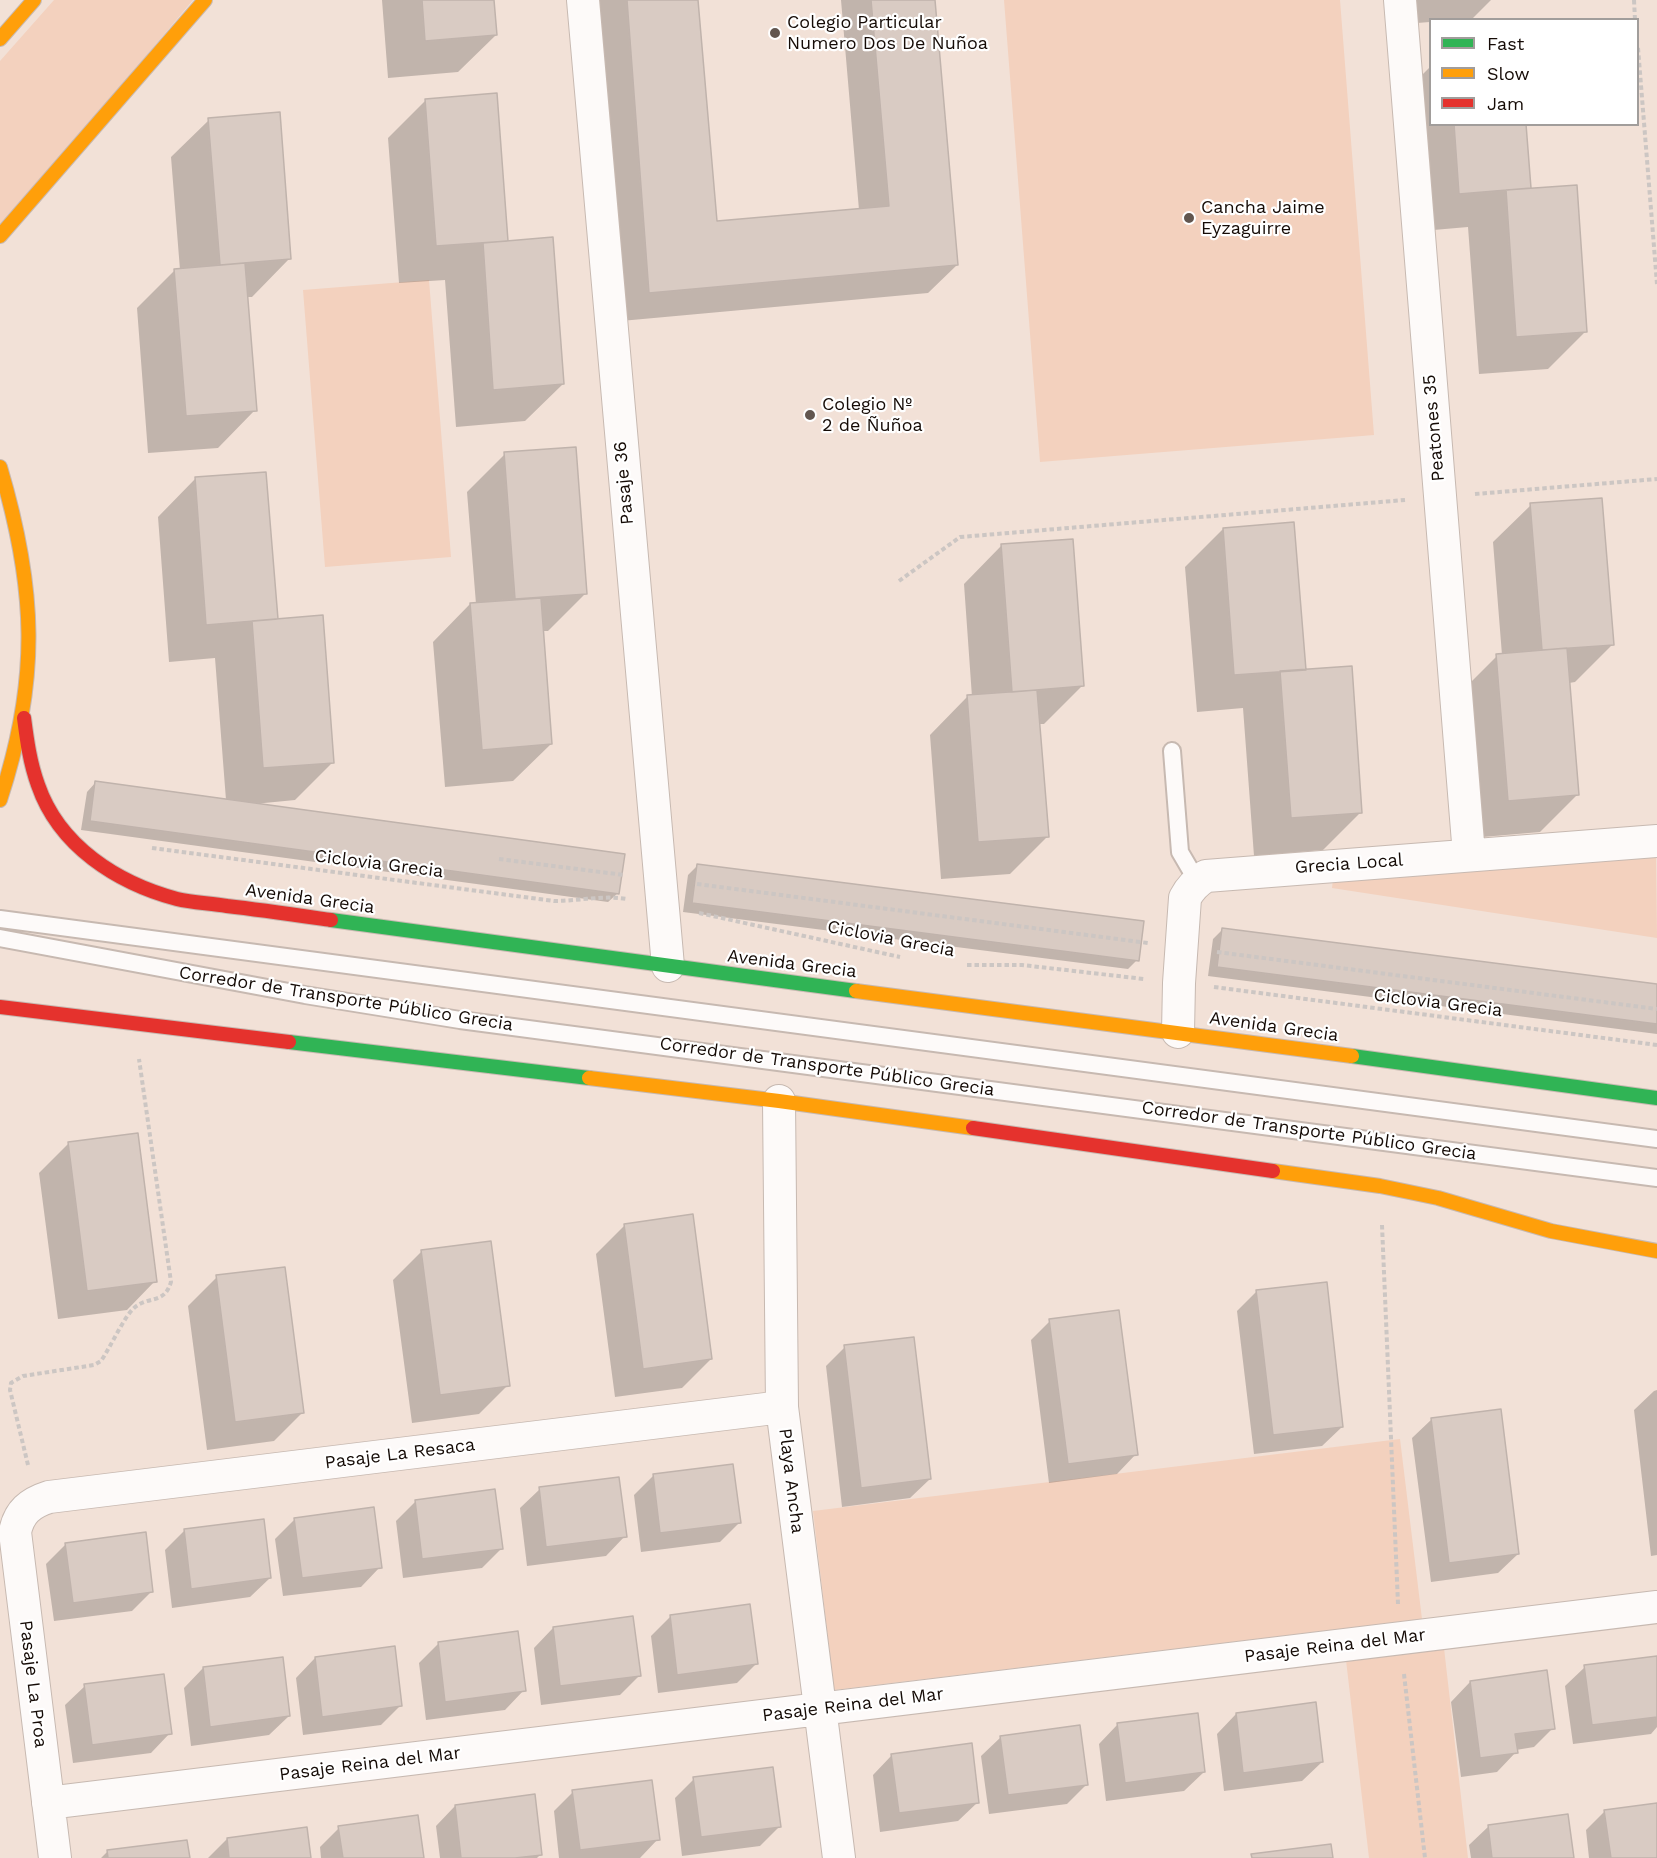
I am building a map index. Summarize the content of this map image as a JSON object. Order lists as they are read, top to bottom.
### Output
{
  "streets": {
    "main road": ["Avenida Grecia"],
    "street": [
      "Peatones 35",
      "Pasaje 36",
      "Grecia Local",
      "Pasaje La Resaca",
      "Playa Ancha",
      "Pasaje Reina del Mar",
      "Pasaje La Proa"
    ],
    "lane": ["Corredor de Transporte Público Grecia"],
    "path": ["Ciclovia Grecia"]
  },
  "crossings": [
    ["Peatones 35", "Grecia Local"],
    ["Pasaje 36", "Avenida Grecia"],
    ["Pasaje La Resaca", "Playa Ancha"],
    ["Pasaje La Resaca", "Pasaje La Proa"],
    ["Playa Ancha", "Pasaje Reina del Mar"],
    ["Pasaje Reina del Mar", "Pasaje La Proa"]
  ],
  "places": ["Colegio Particular Numero Dos De Nuñoa", "Cancha Jaime Eyzaguirre", "Colegio Nº 2 de Ñuñoa"],
  "legend": ["Fast", "Slow", "Jam"]
}
